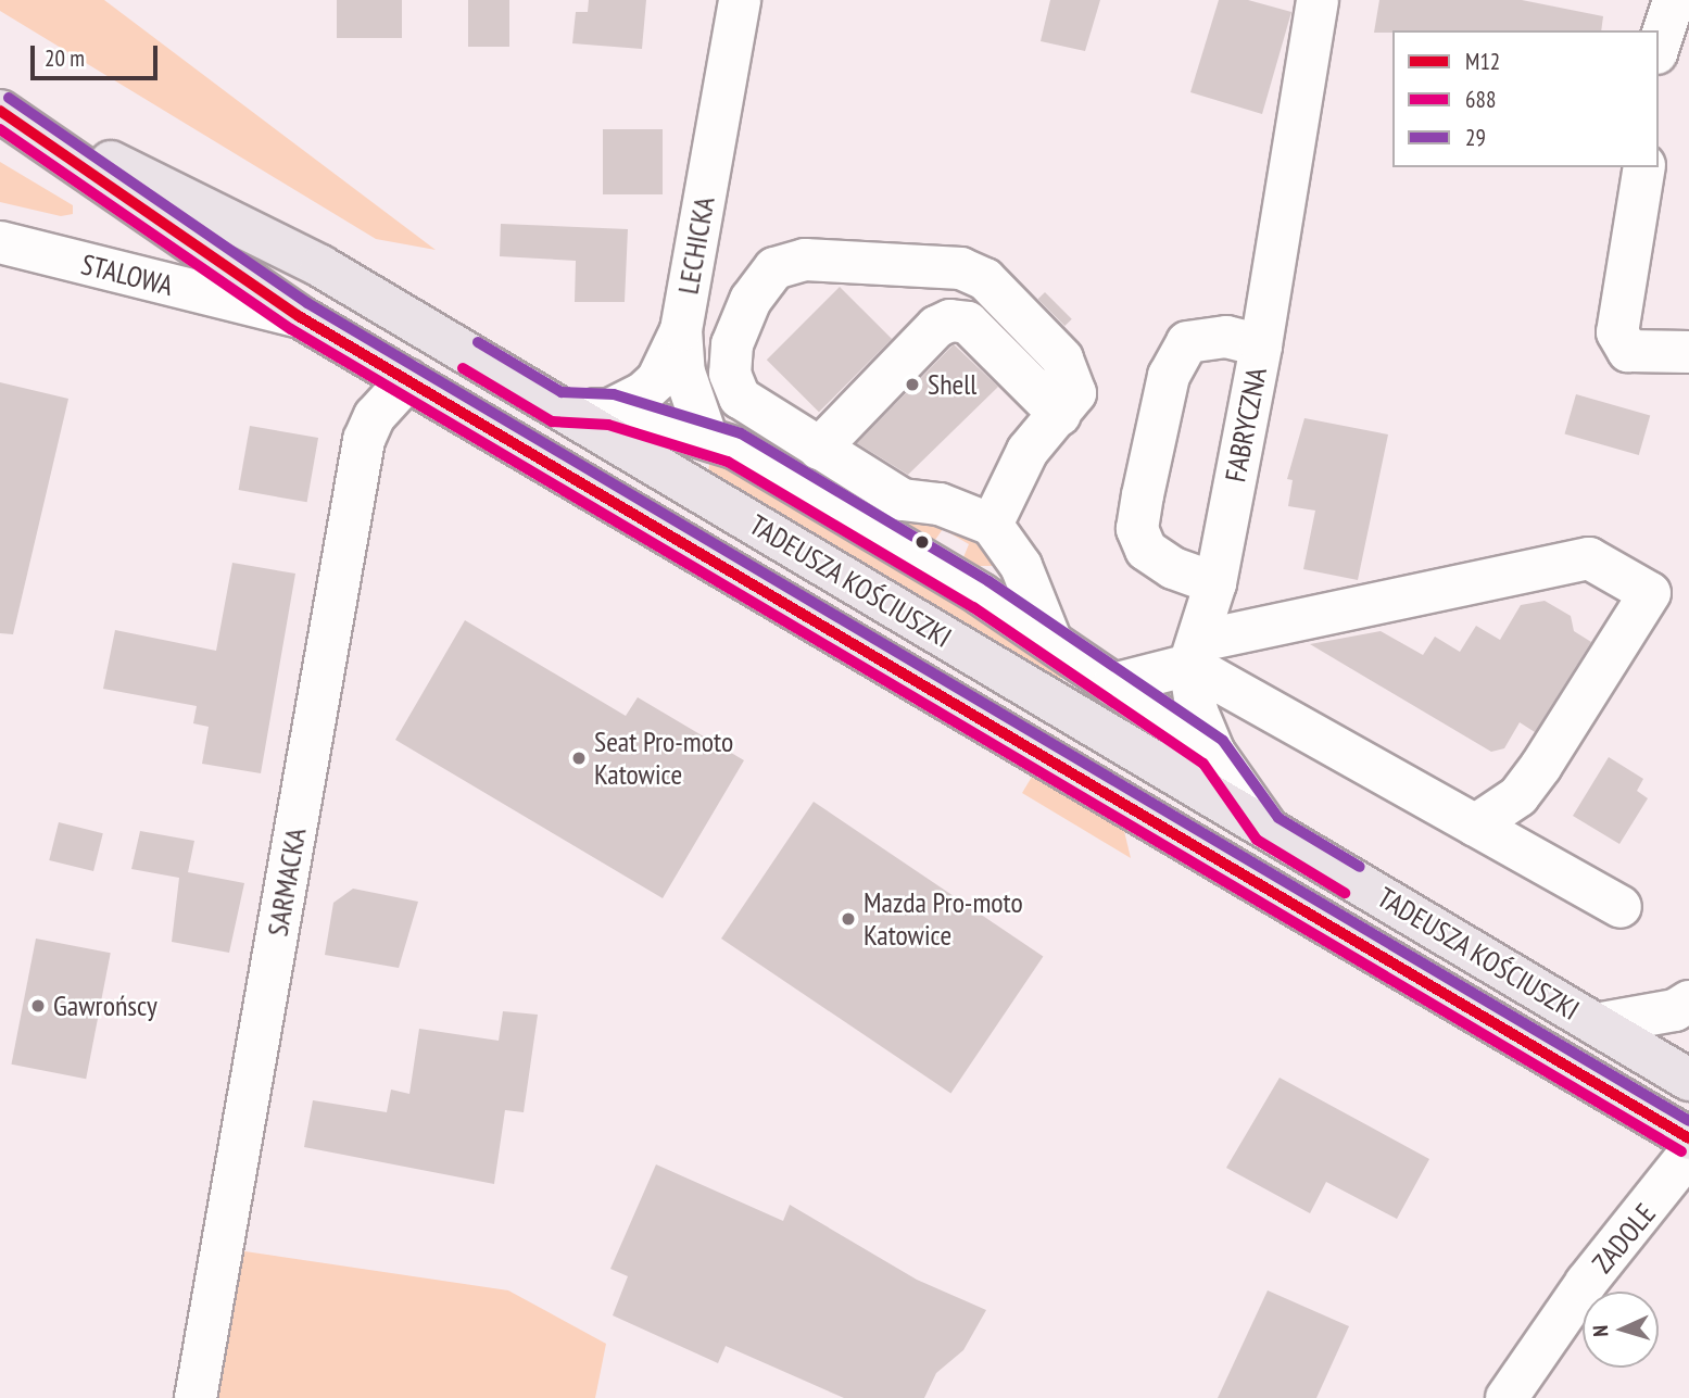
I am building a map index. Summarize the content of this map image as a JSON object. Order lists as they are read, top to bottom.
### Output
{
  "streets": {
    "main road": ["TADEUSZA KOŚCIUSZKI"],
    "street": [
      "LECHICKA",
      "STALOWA",
      "FABRYCZNA",
      "SARMACKA",
      "ZADOLE"
    ]
  },
  "crossings": [
    ["STALOWA", "TADEUSZA KOŚCIUSZKI"],
    ["FABRYCZNA", "TADEUSZA KOŚCIUSZKI"],
    ["TADEUSZA KOŚCIUSZKI", "SARMACKA"]
  ],
  "places": [
    "Shell",
    "Seat Pro-moto Katowice",
    "Mazda Pro-moto Katowice",
    "Gawrońscy"
  ],
  "lines": ["transit line 29", "transit line M12", "transit line 688"],
  "legend": ["M12", "688", "29"],
  "scale_bar": "20 m",
  "north": "left"
}
